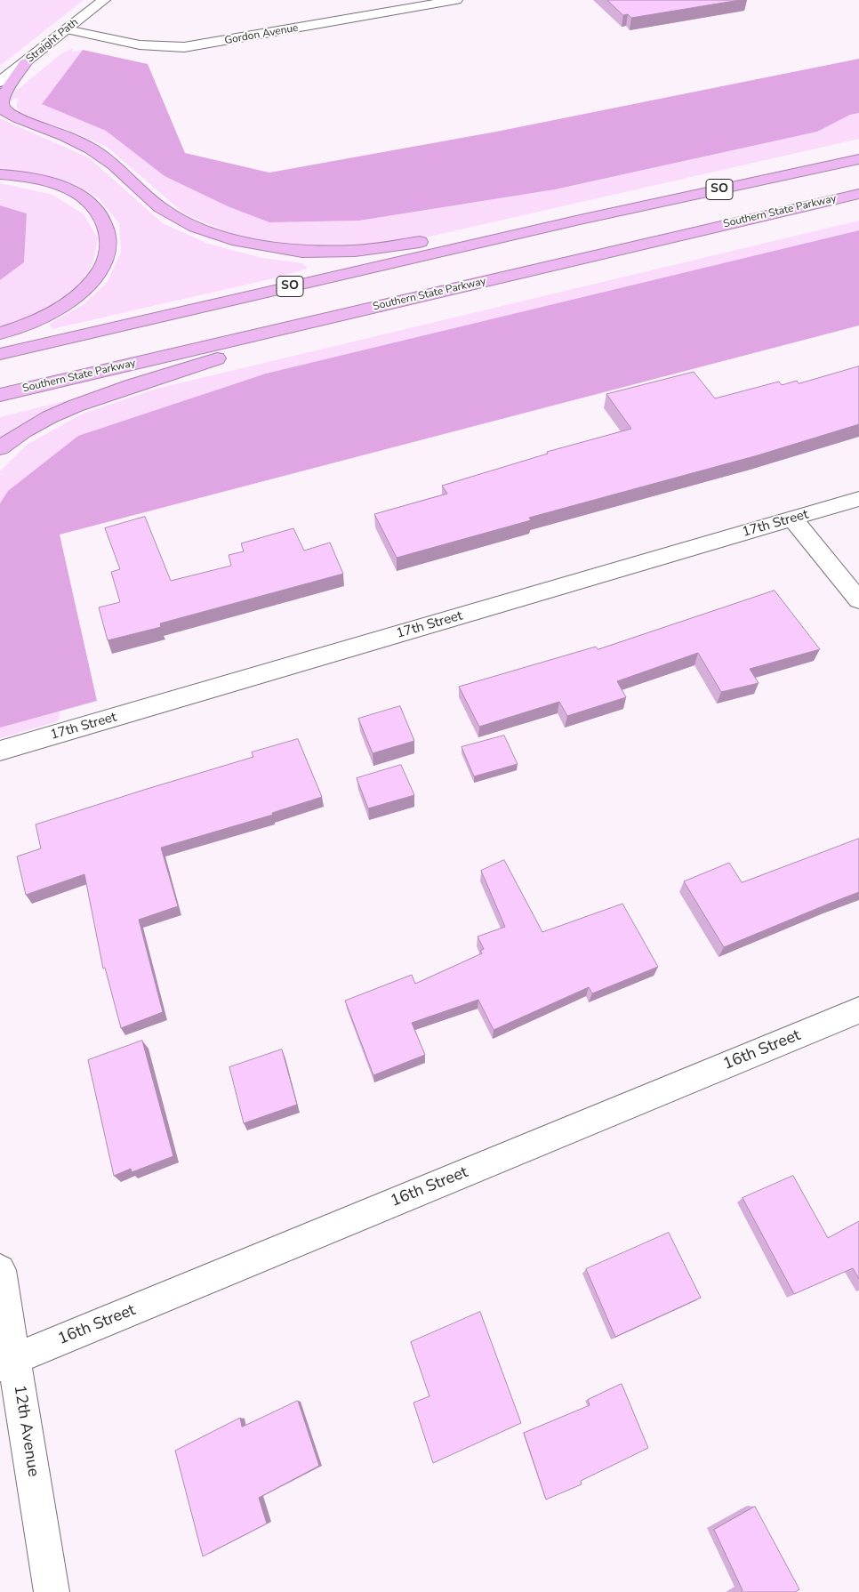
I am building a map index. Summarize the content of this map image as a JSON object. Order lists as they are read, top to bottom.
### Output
{
  "streets": {
    "highway": ["SO", "Southern State Parkway"],
    "street": [
      "Gordon Avenue",
      "Straight Path",
      "17th Street",
      "16th Street",
      "12th Avenue"
    ]
  },
  "crossings": [
    ["Gordon Avenue", "Straight Path"],
    ["16th Street", "12th Avenue"]
  ]
}
